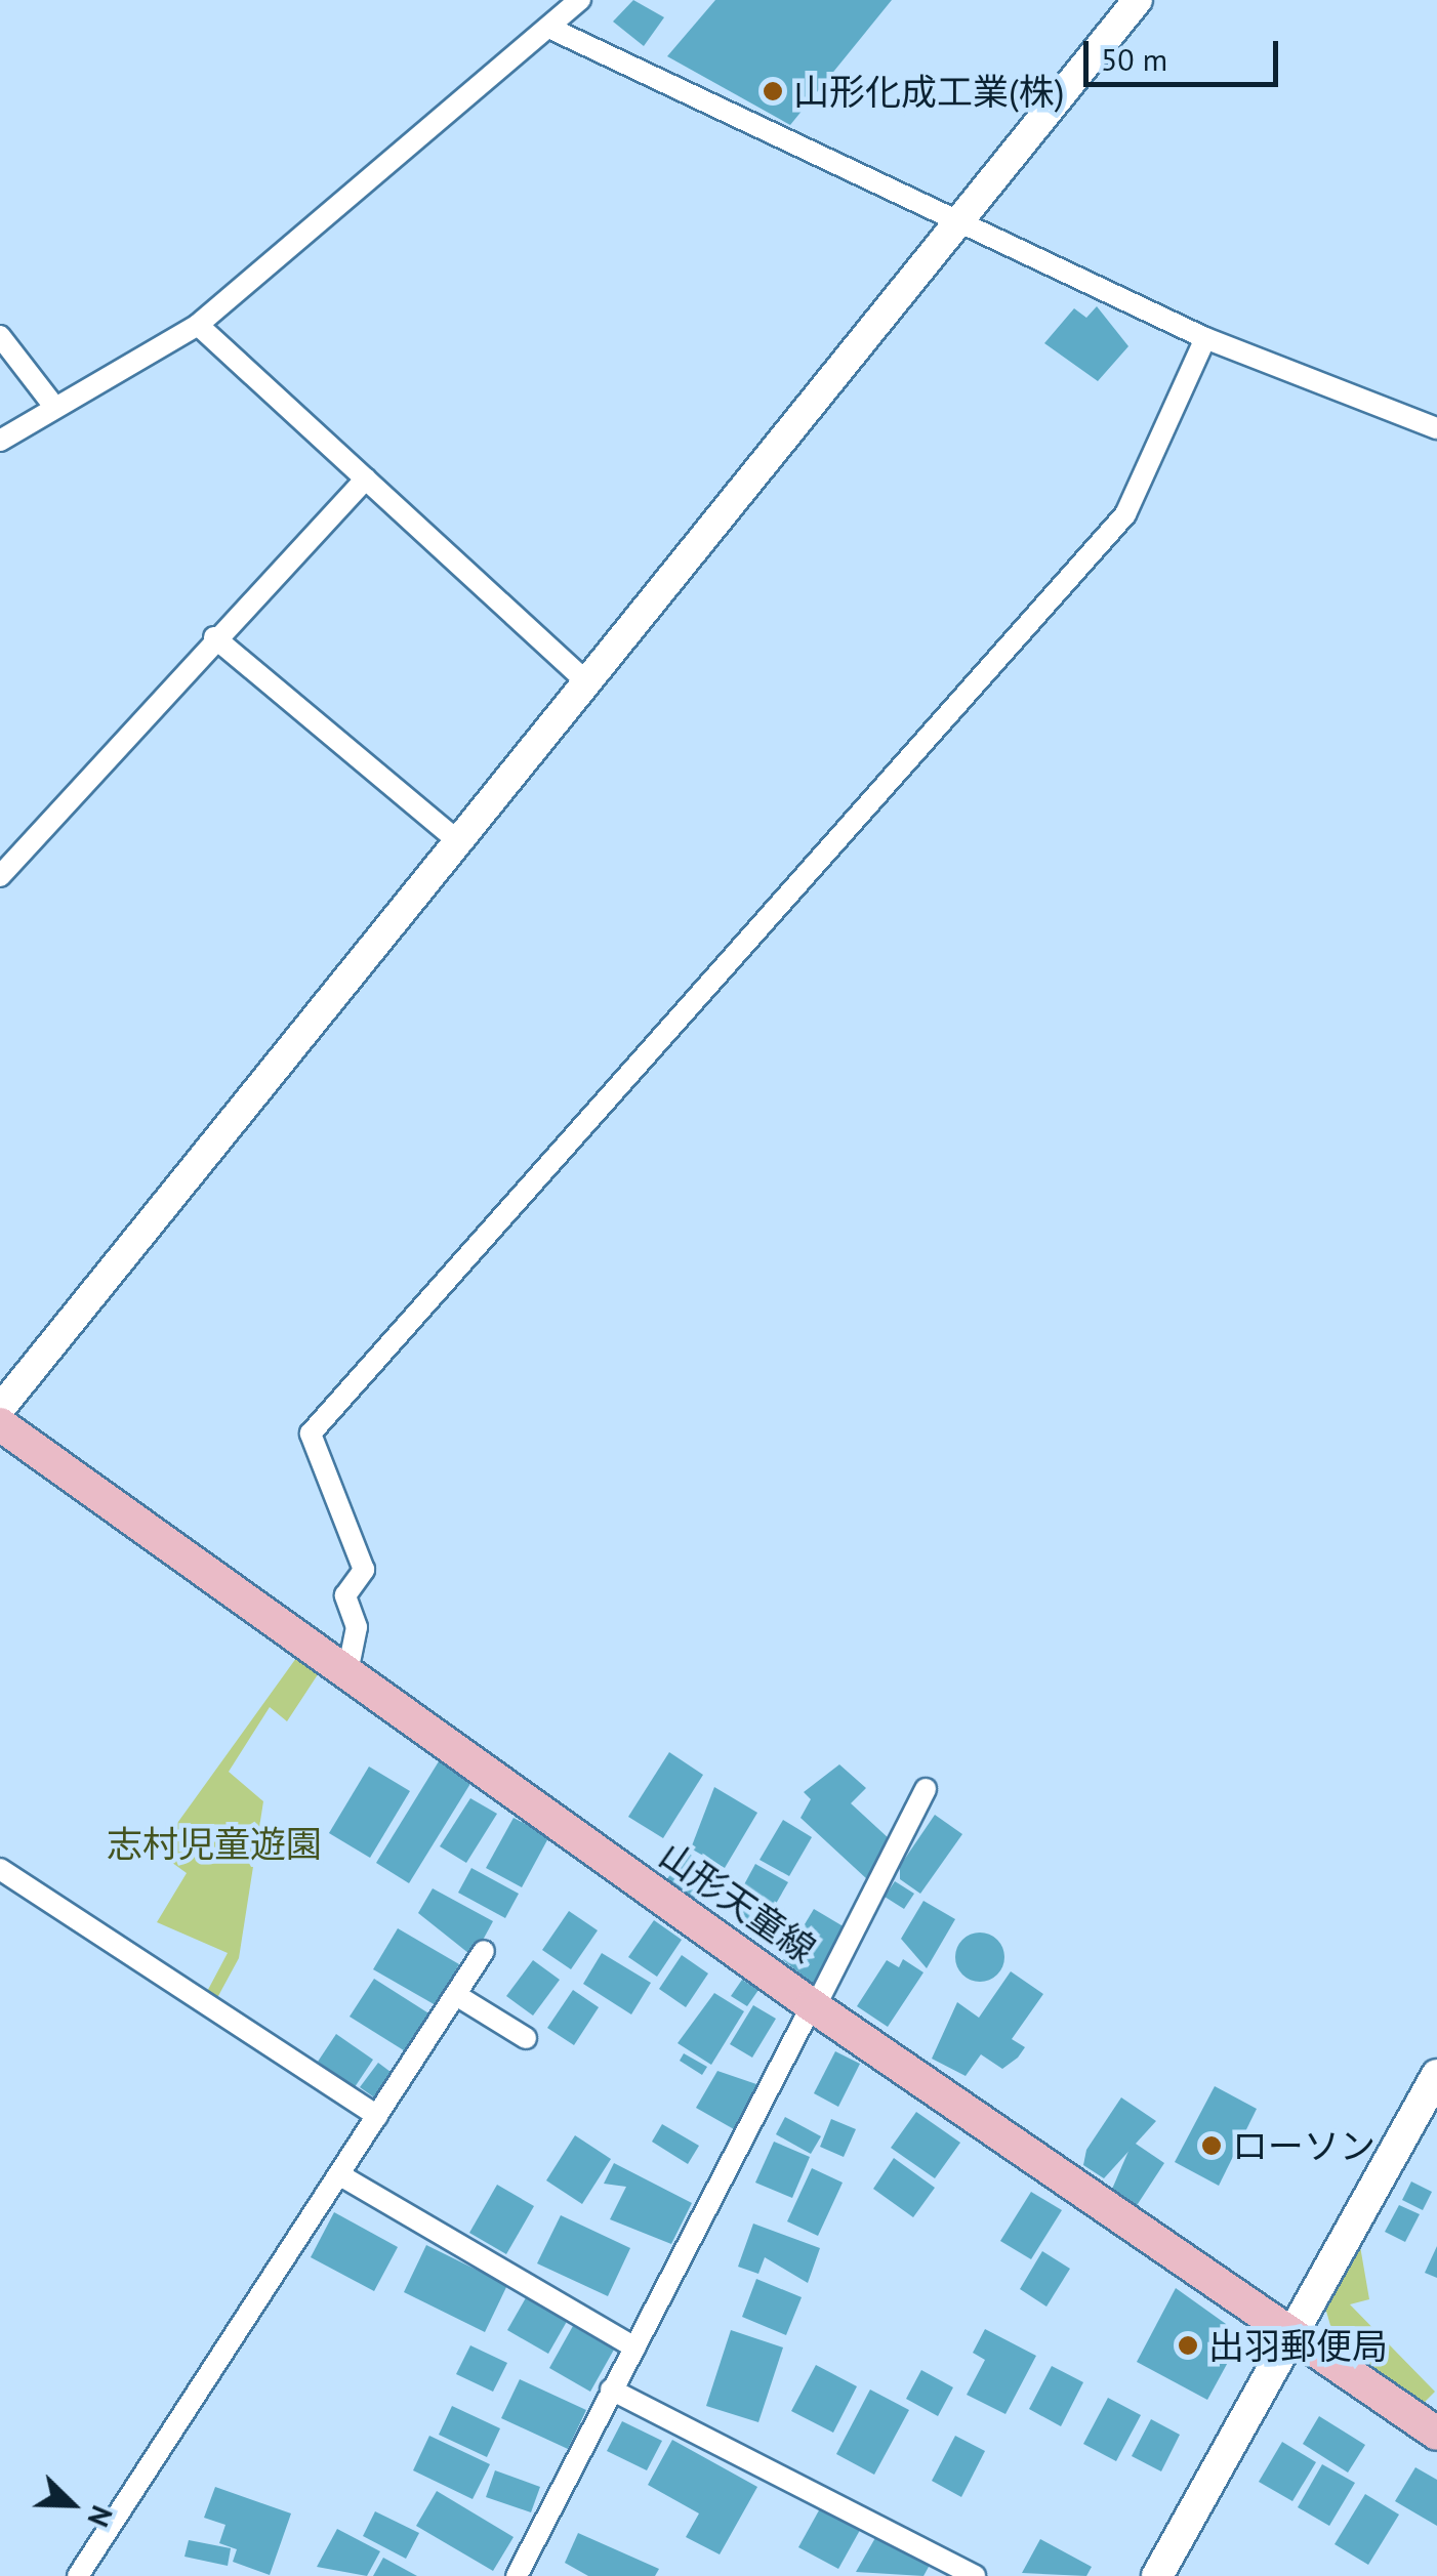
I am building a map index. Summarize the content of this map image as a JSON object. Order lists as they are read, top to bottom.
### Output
{
  "streets": {
    "main road": ["山形天童線"]
  },
  "parks": ["志村児童遊園"],
  "places": ["山形化成工業(株)", "ローソン", "出羽郵便局"],
  "scale_bar": "50 m",
  "north": "bottom right"
}
